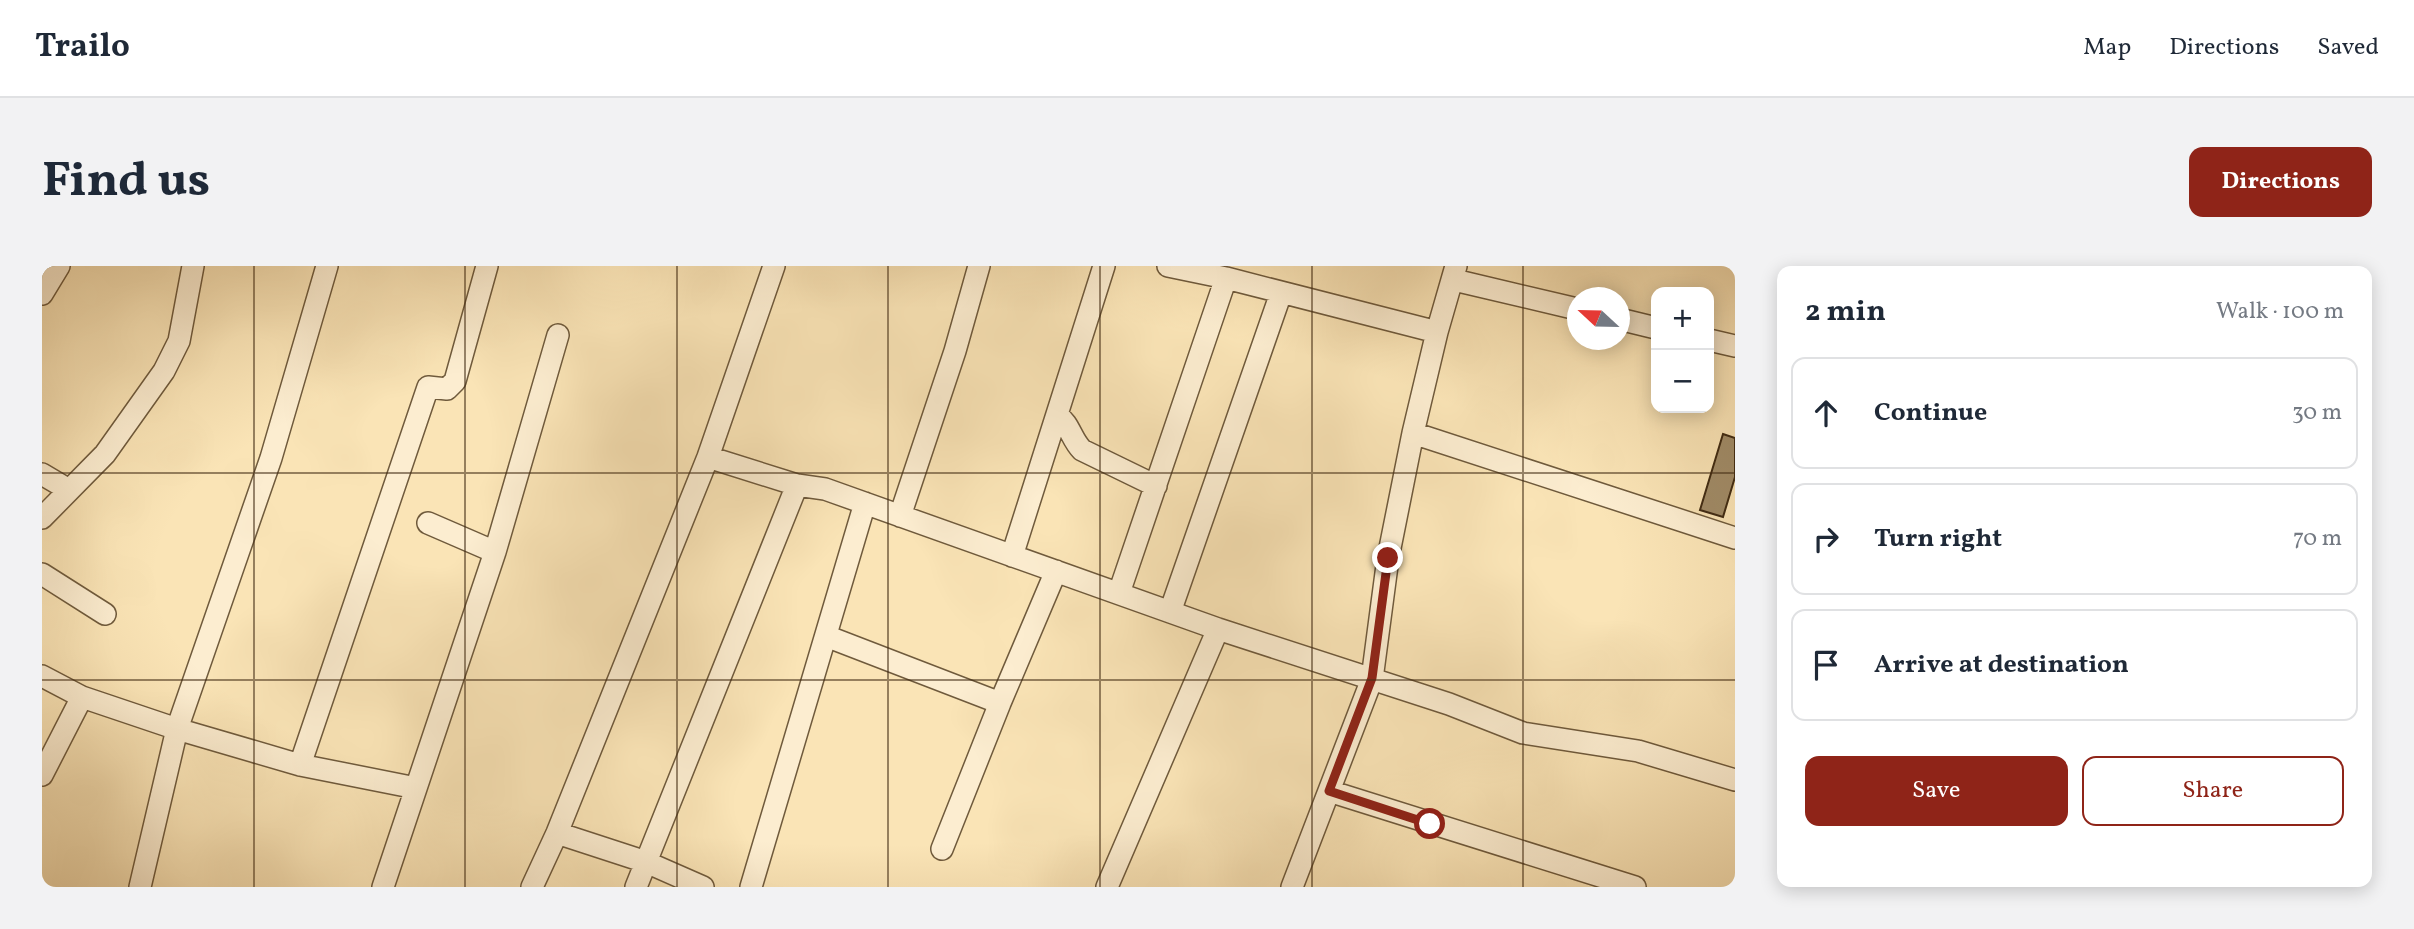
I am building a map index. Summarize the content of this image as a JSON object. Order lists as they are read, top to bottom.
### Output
{
  "north": "left",
  "page": {
    "header": "Trailo",
    "nav": ["Map", "Directions", "Saved"],
    "buttons": [
      "Directions",
      ["Save", "Share"]
    ],
    "title": "Find us",
    "heading": ["2 min", "Walk · 100 m"],
    "map_buttons": ["+", "−"],
    "list": [
      ["Continue", "30 m"],
      ["Turn right", "70 m"],
      "Arrive at destination"
    ]
  }
}
